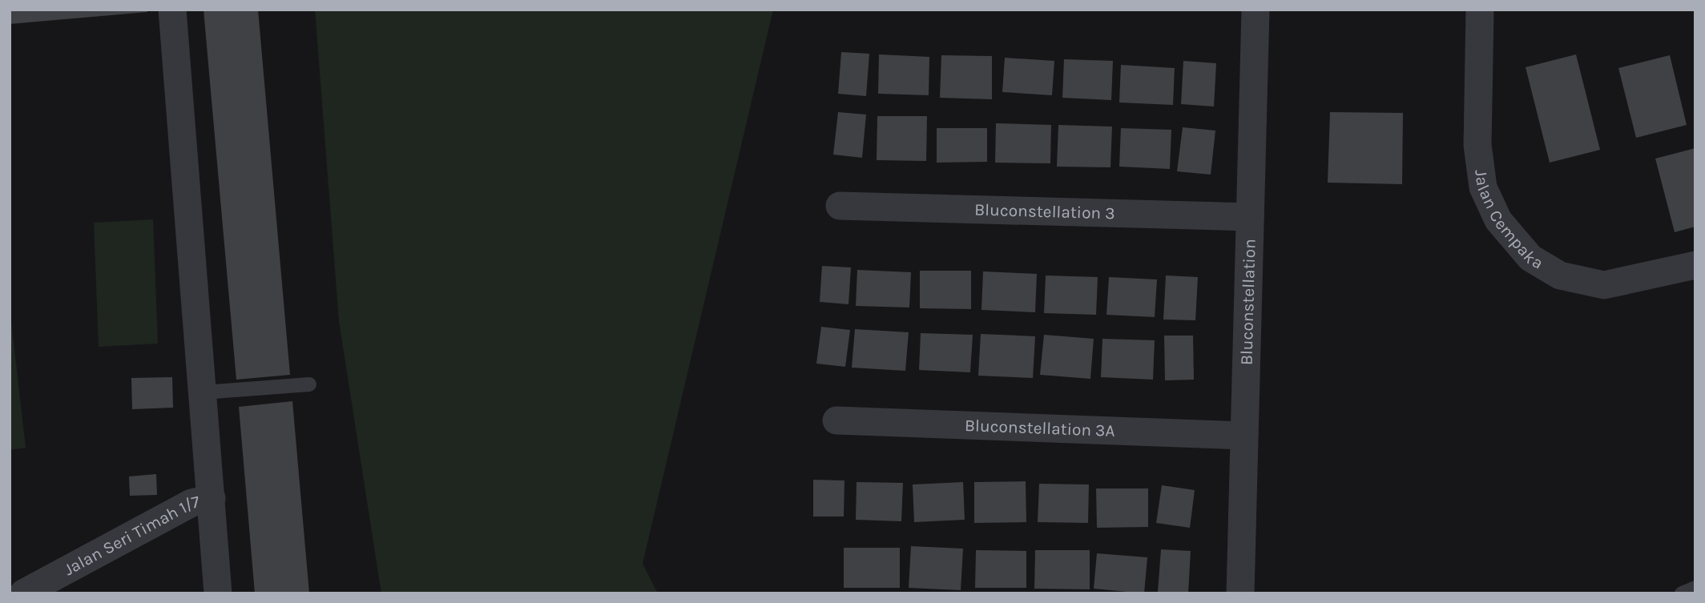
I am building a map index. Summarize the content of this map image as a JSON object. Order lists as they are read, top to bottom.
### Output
{
  "streets": {
    "street": [
      "Bluconstellation 3",
      "Jalan Cempaka",
      "Bluconstellation",
      "Bluconstellation 3A",
      "Jalan Seri Timah 1/7"
    ]
  },
  "crossings": [
    ["Bluconstellation 3", "Bluconstellation"],
    ["Bluconstellation", "Bluconstellation 3A"]
  ]
}
